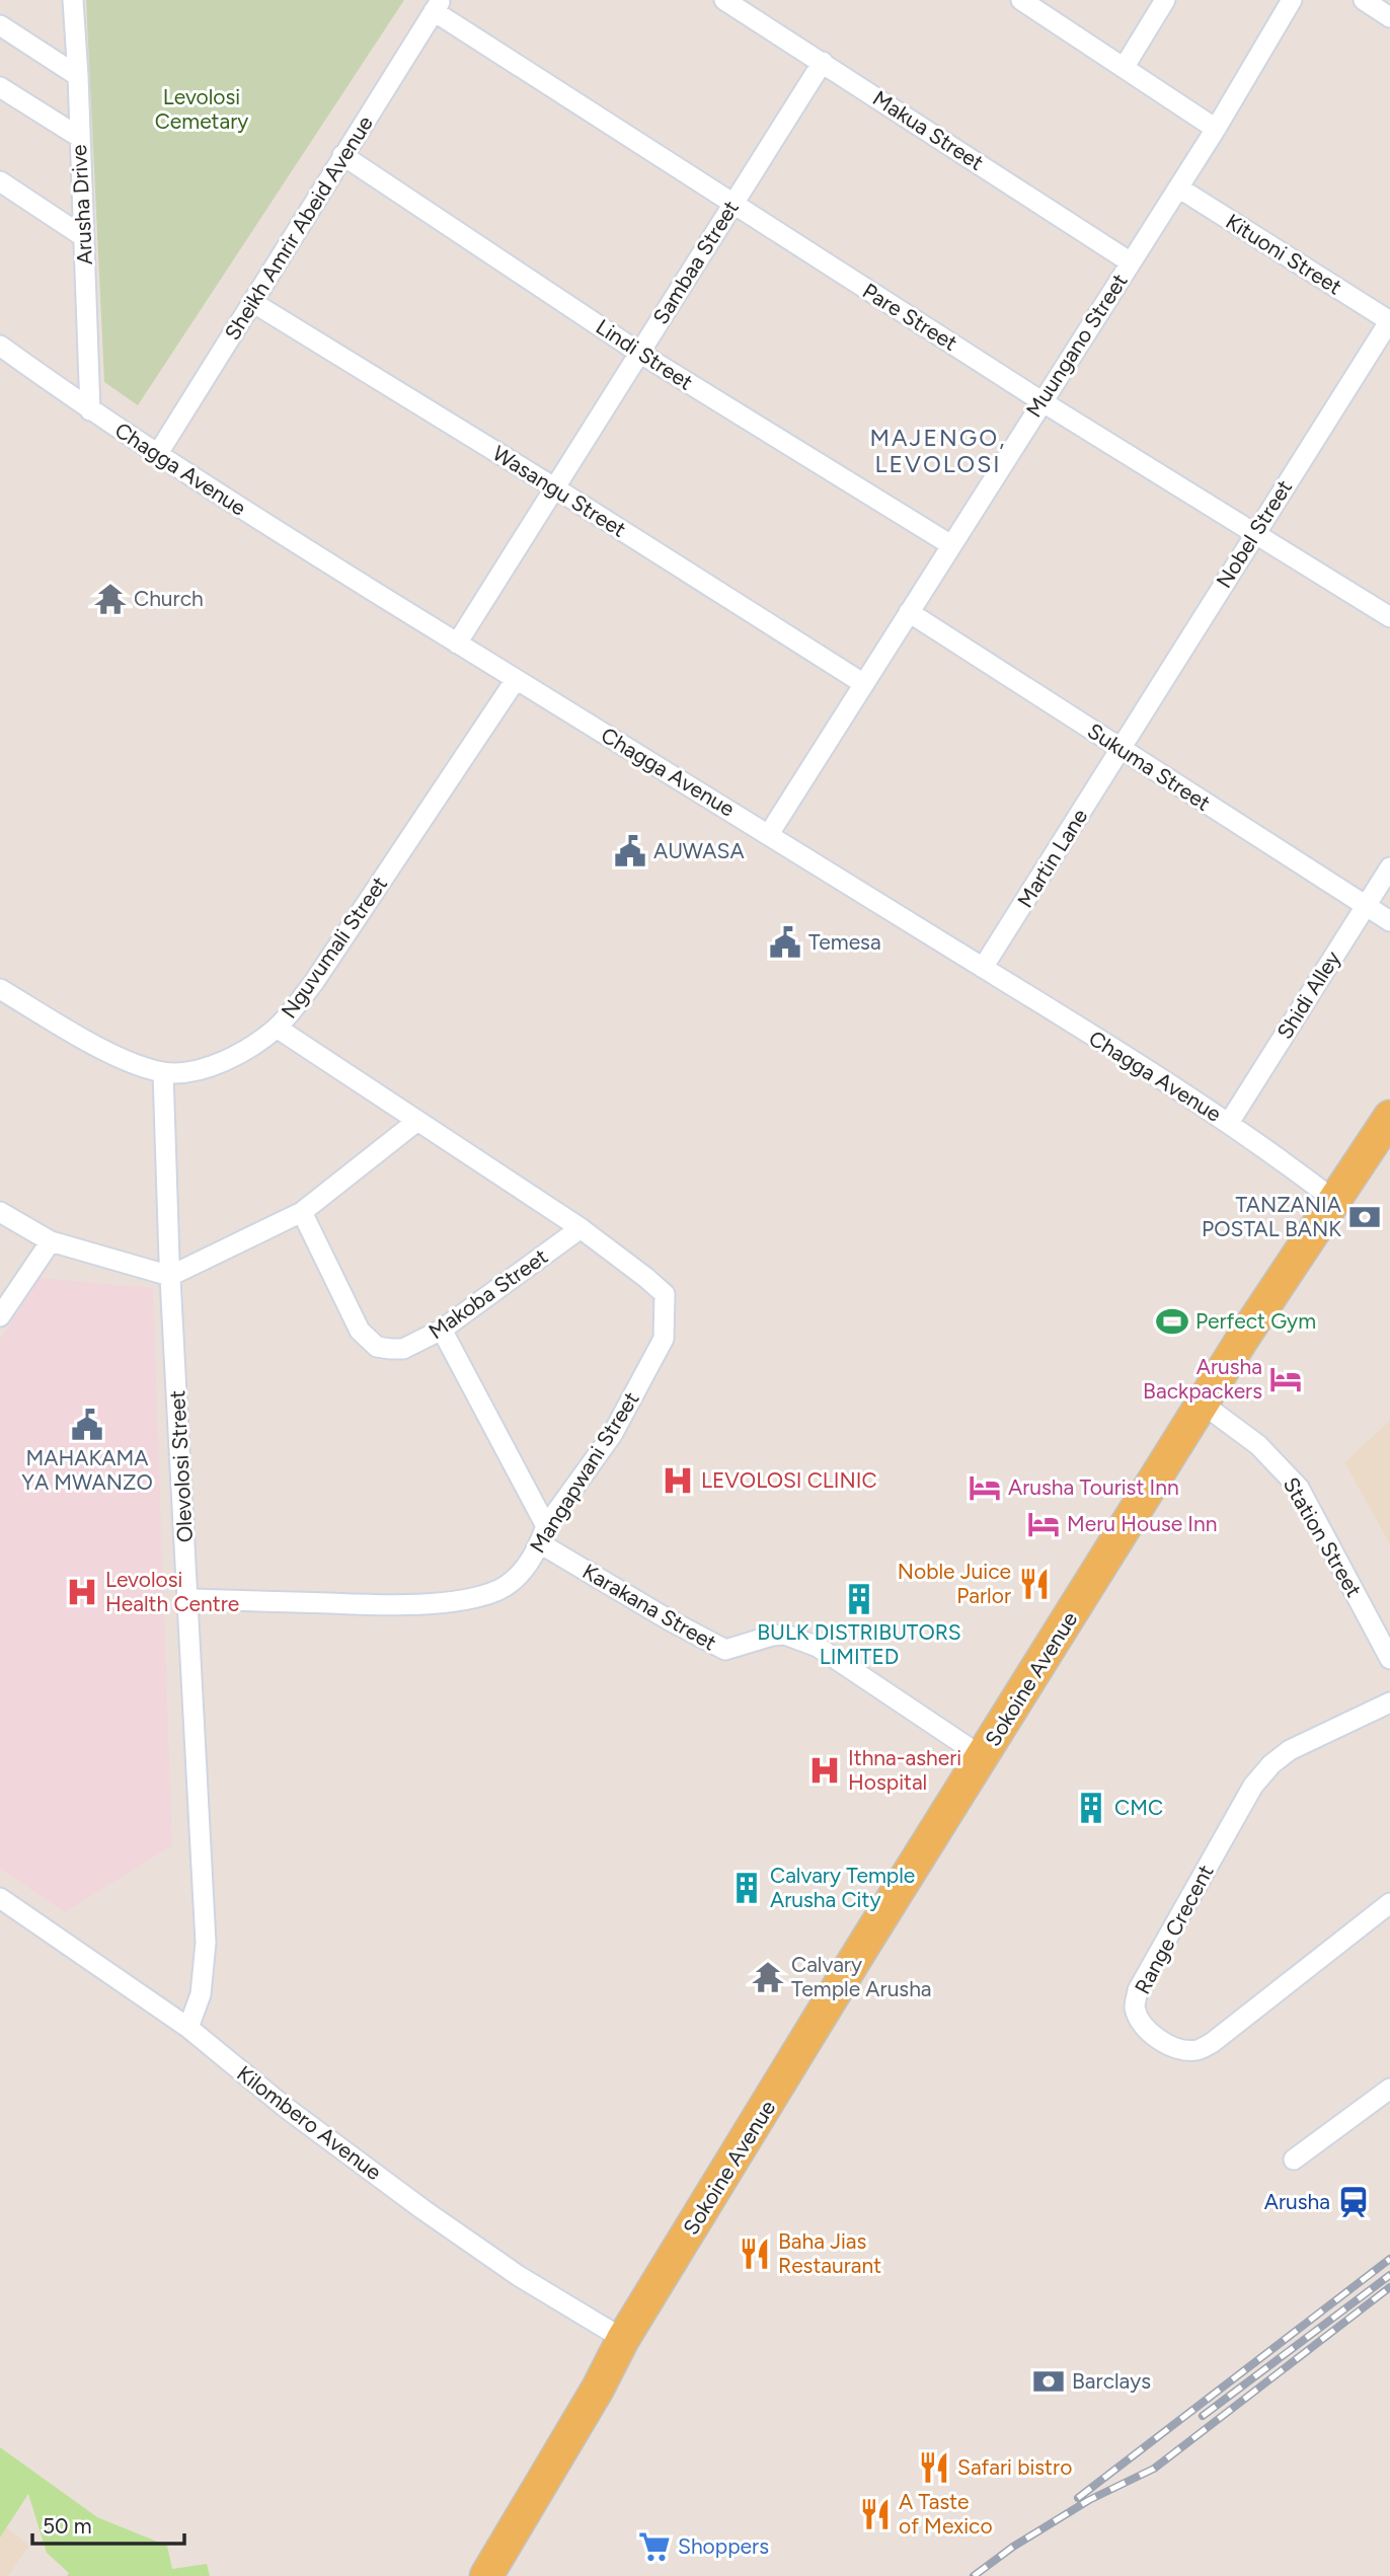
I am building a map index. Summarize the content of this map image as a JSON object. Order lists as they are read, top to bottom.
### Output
{
  "streets": {
    "main road": ["Sokoine Avenue"],
    "street": [
      "Makua Street",
      "Arusha Drive",
      "Sheikh Amrir Abeid Avenue",
      "Kituoni Street",
      "Sambaa Street",
      "Pare Street",
      "Muungano Street",
      "Lindi Street",
      "Chagga Avenue",
      "Wasangu Street",
      "Nobel Street",
      "Sukuma Street",
      "Martin Lane",
      "Nguvumali Street",
      "Shidi Alley",
      "Makoba Street",
      "Olevolosi Street",
      "Mangapwani Street",
      "Station Street",
      "Karakana Street",
      "Range Crecent",
      "Kilombero Avenue"
    ]
  },
  "crossings": [
    ["Makua Street", "Sambaa Street"],
    ["Makua Street", "Muungano Street"],
    ["Arusha Drive", "Chagga Avenue"],
    ["Sheikh Amrir Abeid Avenue", "Pare Street"],
    ["Sheikh Amrir Abeid Avenue", "Lindi Street"],
    ["Sheikh Amrir Abeid Avenue", "Chagga Avenue"],
    ["Sheikh Amrir Abeid Avenue", "Wasangu Street"],
    ["Kituoni Street", "Muungano Street"],
    ["Kituoni Street", "Nobel Street"],
    ["Sambaa Street", "Pare Street"],
    ["Sambaa Street", "Lindi Street"],
    ["Sambaa Street", "Chagga Avenue"],
    ["Sambaa Street", "Wasangu Street"],
    ["Pare Street", "Muungano Street"],
    ["Pare Street", "Nobel Street"],
    ["Muungano Street", "Lindi Street"],
    ["Muungano Street", "Chagga Avenue"],
    ["Muungano Street", "Wasangu Street"],
    ["Muungano Street", "Sukuma Street"],
    ["Chagga Avenue", "Martin Lane"],
    ["Chagga Avenue", "Nguvumali Street"],
    ["Chagga Avenue", "Shidi Alley"],
    ["Chagga Avenue", "Sokoine Avenue"],
    ["Nobel Street", "Sukuma Street"],
    ["Nobel Street", "Martin Lane"],
    ["Sukuma Street", "Martin Lane"],
    ["Sukuma Street", "Shidi Alley"],
    ["Nguvumali Street", "Olevolosi Street"],
    ["Nguvumali Street", "Mangapwani Street"],
    ["Makoba Street", "Mangapwani Street"],
    ["Olevolosi Street", "Mangapwani Street"],
    ["Olevolosi Street", "Kilombero Avenue"],
    ["Mangapwani Street", "Karakana Street"],
    ["Station Street", "Sokoine Avenue"],
    ["Karakana Street", "Sokoine Avenue"],
    ["Sokoine Avenue", "Kilombero Avenue"]
  ],
  "districts": ["MAJENGO, LEVOLOSI"],
  "parks": ["Levolosi Cemetary"],
  "places": {
    "temple": ["Church", "Calvary Temple Arusha"],
    "public building": ["AUWASA", "Temesa", "MAHAKAMA YA MWANZO"],
    "bank": ["TANZANIA POSTAL BANK", "Barclays"],
    "sports": ["Perfect Gym"],
    "hotel": ["Arusha Backpackers", "Arusha Tourist Inn", "Meru House Inn"],
    "hospital": ["LEVOLOSI CLINIC", "Levolosi Health Centre", "Ithna-asheri Hospital"],
    "restaurant": [
      "Noble Juice Parlor",
      "Baha Jias Restaurant",
      "Safari bistro",
      "A Taste of Mexico"
    ],
    "building": ["BULK DISTRIBUTORS LIMITED", "CMC", "Calvary Temple Arusha City"],
    "station": ["Arusha"],
    "supermarket": ["Shoppers"]
  },
  "scale_bar": "50 m"
}
